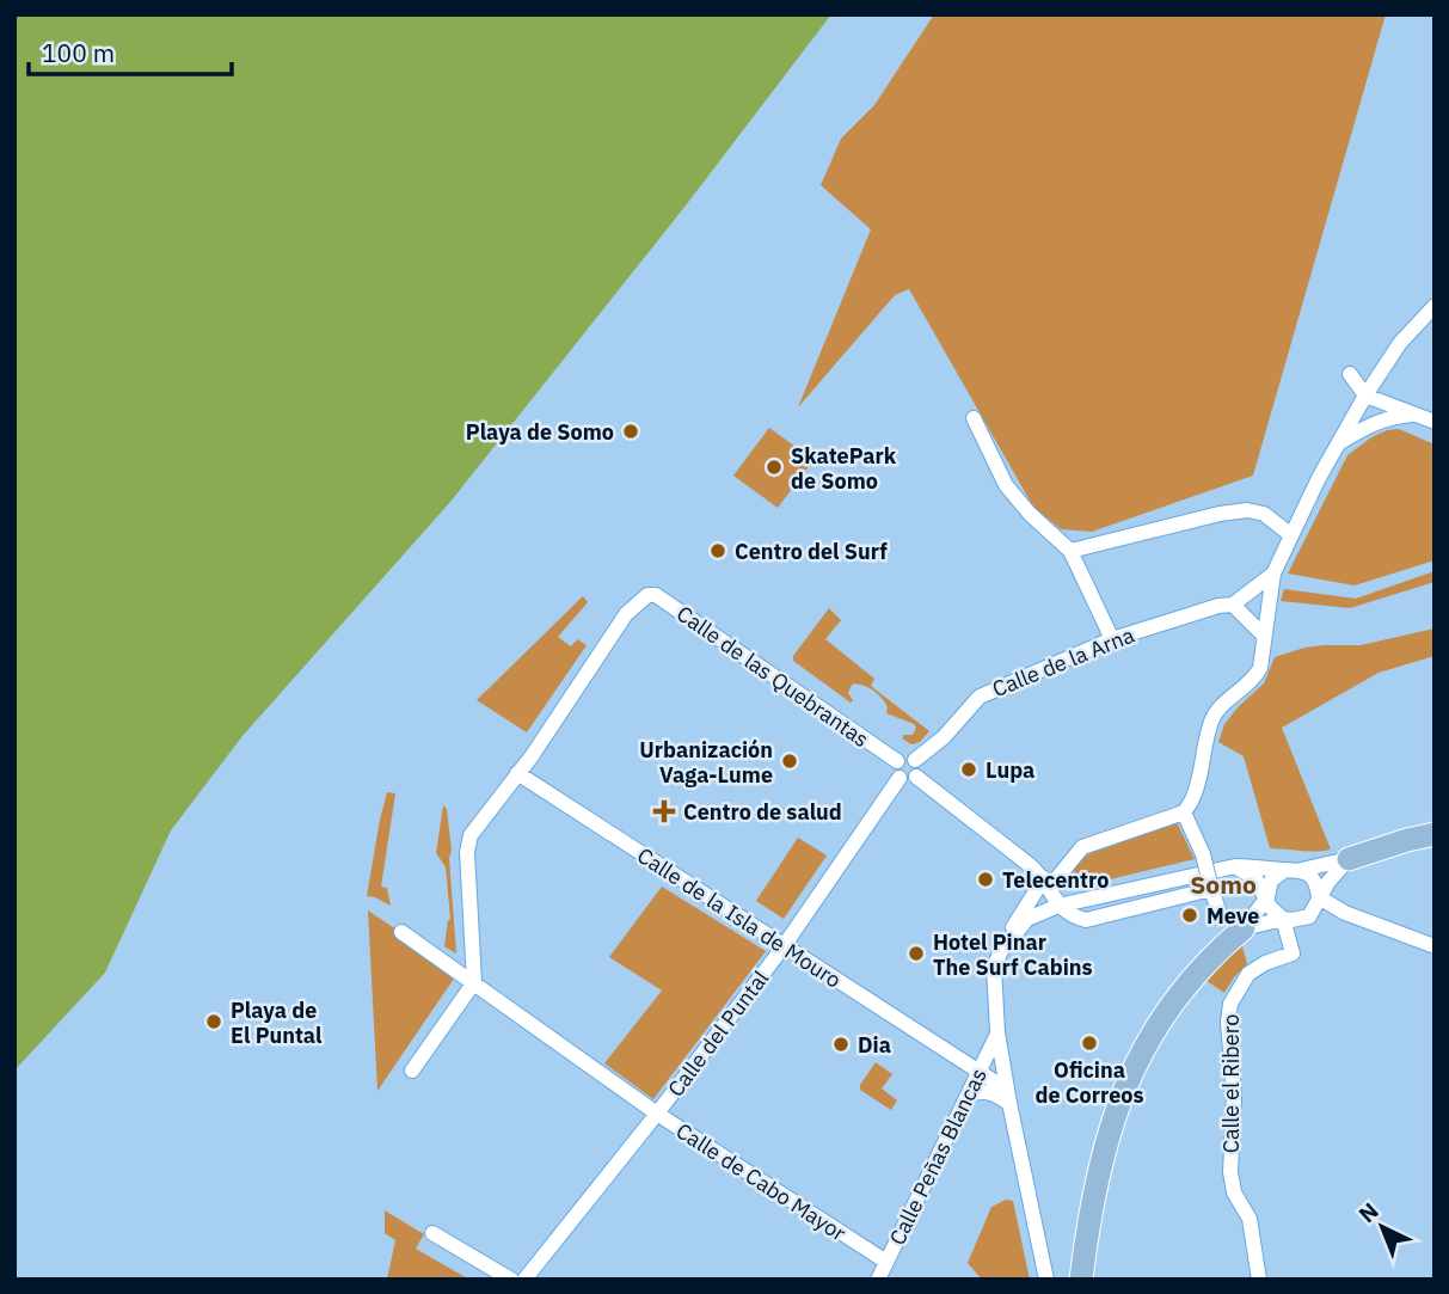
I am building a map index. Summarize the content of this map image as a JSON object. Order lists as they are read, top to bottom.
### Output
{
  "streets": {
    "street": [
      "Calle de la Arna",
      "Calle de las Quebrantas",
      "Calle de la Isla de Mouro",
      "Calle del Puntal",
      "Calle el Ribero",
      "Calle Peñas Blancas",
      "Calle de Cabo Mayor"
    ]
  },
  "crossings": [
    ["Calle de la Arna", "Calle de las Quebrantas"],
    ["Calle de la Arna", "Calle del Puntal"],
    ["Calle de las Quebrantas", "Calle de la Isla de Mouro"],
    ["Calle de las Quebrantas", "Calle del Puntal"],
    ["Calle de la Isla de Mouro", "Calle del Puntal"],
    ["Calle de la Isla de Mouro", "Calle Peñas Blancas"],
    ["Calle del Puntal", "Calle de Cabo Mayor"],
    ["Calle Peñas Blancas", "Calle de Cabo Mayor"]
  ],
  "districts": ["Somo"],
  "places": {
    "other": [
      "Playa de Somo",
      "SkatePark de Somo",
      "Centro del Surf",
      "Urbanización Vaga-Lume",
      "Lupa",
      "Telecentro",
      "Meve",
      "Hotel Pinar The Surf Cabins",
      "Playa de El Puntal",
      "Oficina de Correos",
      "Dia"
    ],
    "health": ["Centro de salud"]
  },
  "scale_bar": "100 m",
  "north": "top left"
}
